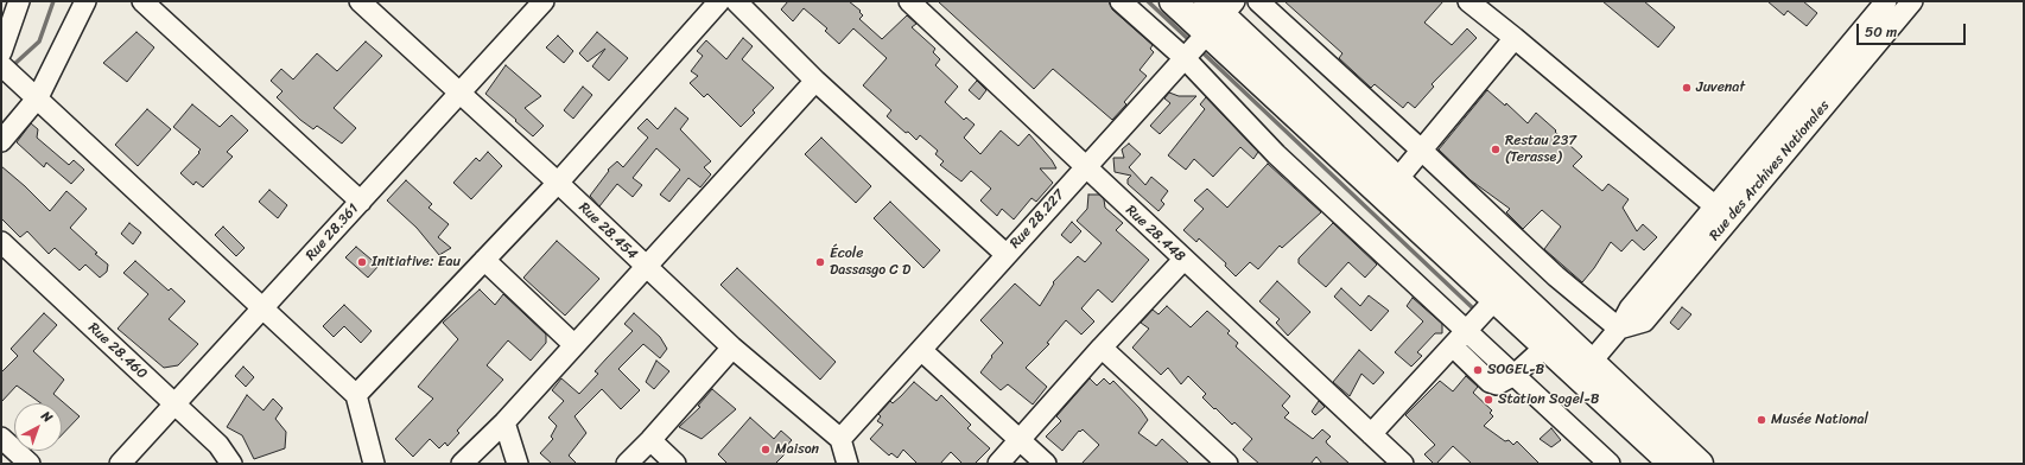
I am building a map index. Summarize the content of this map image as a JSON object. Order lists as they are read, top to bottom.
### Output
{
  "streets": {
    "street": [
      "Rue des Archives Nationales",
      "Rue 28.227",
      "Rue 28.454",
      "Rue 28.361",
      "Rue 28.448",
      "Rue 28.460"
    ]
  },
  "crossings": [
    ["Rue 28.227", "Rue 28.454"],
    ["Rue 28.227", "Rue 28.448"],
    ["Rue 28.454", "Rue 28.361"],
    ["Rue 28.361", "Rue 28.460"]
  ],
  "places": [
    "Juvenat",
    "Restau 237 (Terasse)",
    "Initiative: Eau",
    "École Dassasgo C D",
    "SOGEL-B",
    "Station Sogel-B",
    "Musée National",
    "Maison"
  ],
  "scale_bar": "50 m",
  "north": "top right"
}
